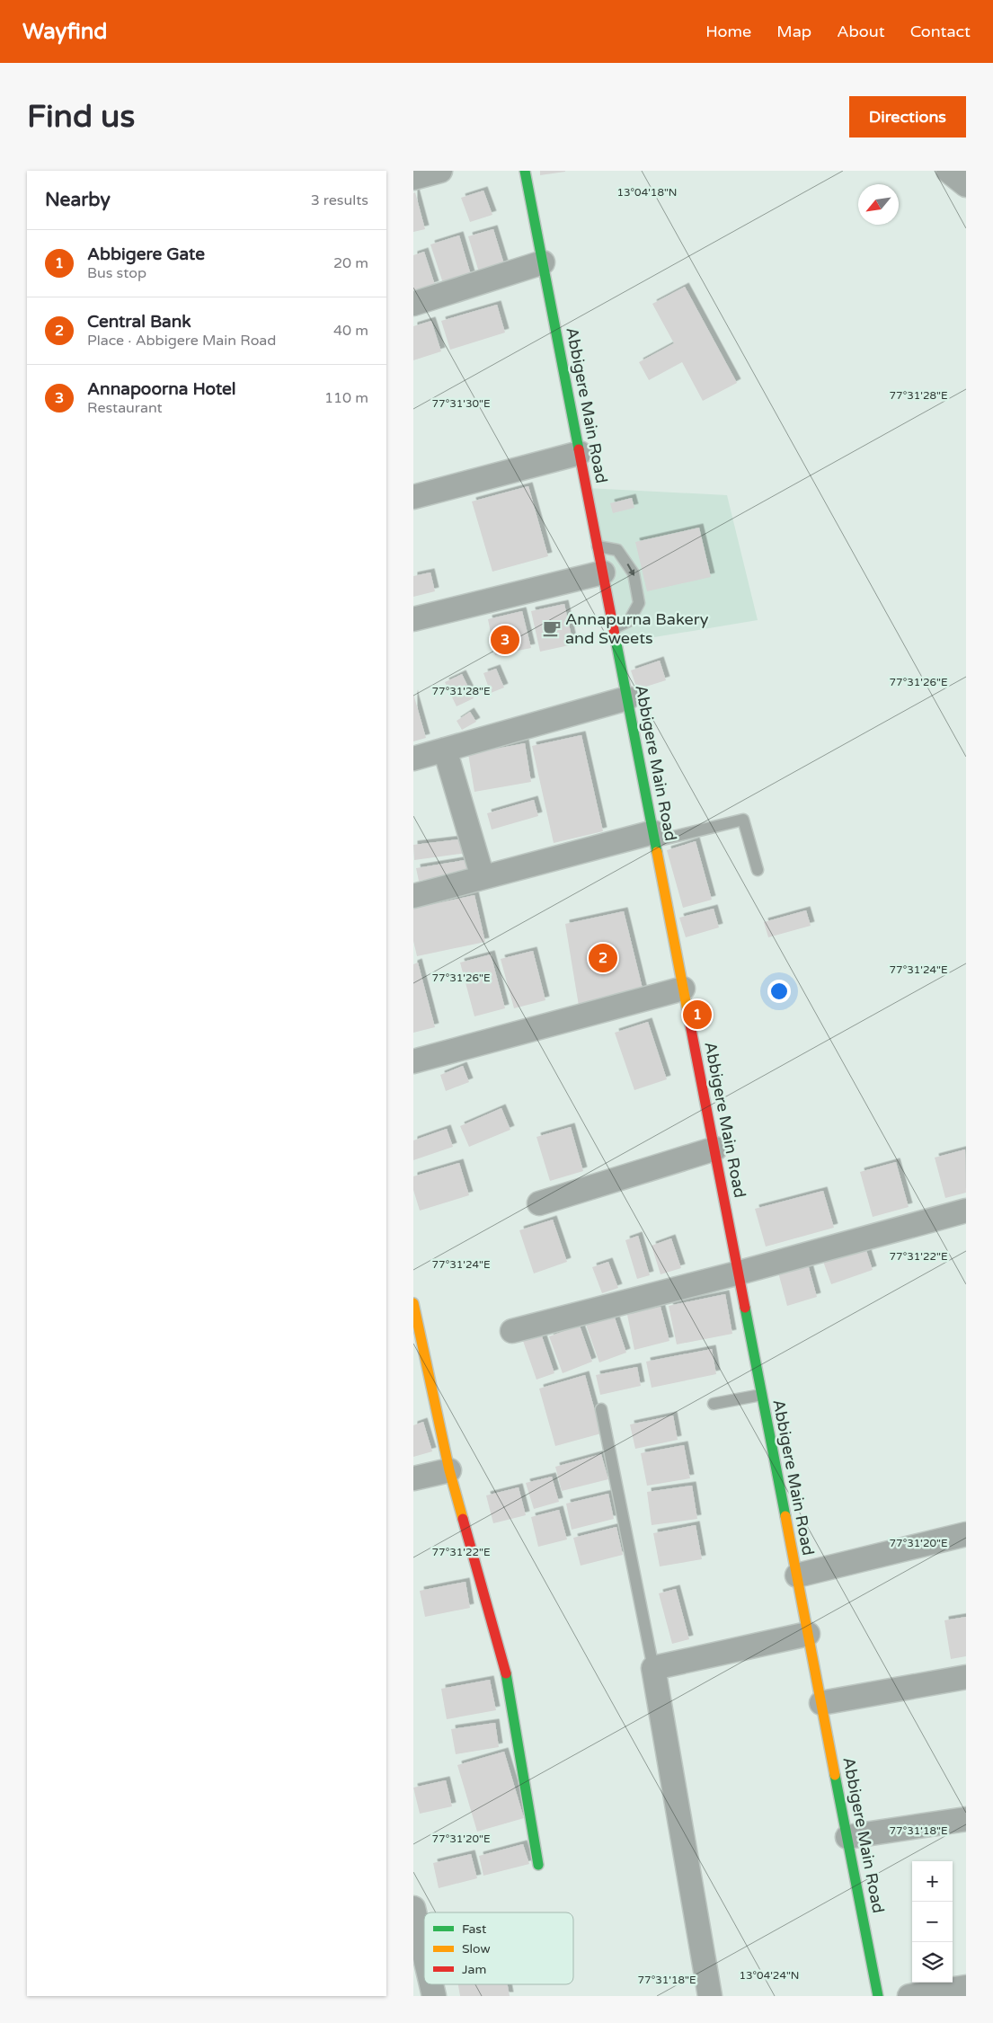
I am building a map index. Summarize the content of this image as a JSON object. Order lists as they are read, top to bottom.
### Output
{
  "streets": {
    "main road": ["Abbigere Main Road"]
  },
  "places": {
    "cafe": ["Annapurna Bakery and Sweets"]
  },
  "legend": ["Fast", "Slow", "Jam"],
  "north": "bottom left",
  "page": {
    "header": "Wayfind",
    "nav": [
      "Home",
      "Map",
      "About",
      "Contact"
    ],
    "buttons": "Directions",
    "title": "Find us",
    "heading": ["Nearby", "3 results"],
    "list": [
      {
        "mark": "1",
        "name": "Abbigere Gate",
        "note": "Bus stop",
        "value": "20 m"
      },
      {
        "mark": "2",
        "name": "Central Bank",
        "note": "Place · Abbigere Main Road",
        "value": "40 m"
      },
      {
        "mark": "3",
        "name": "Annapoorna Hotel",
        "note": "Restaurant",
        "value": "110 m"
      }
    ],
    "pins": ["3", "2", "1"],
    "map_buttons": ["+", "−"]
  },
  "coordinates": [
    "13°04'18\"N",
    "77°31'28\"E",
    "77°31'30\"E",
    "77°31'26\"E",
    "77°31'24\"E",
    "77°31'22\"E",
    "77°31'20\"E",
    "77°31'18\"E",
    "13°04'24\"N"
  ]
}
